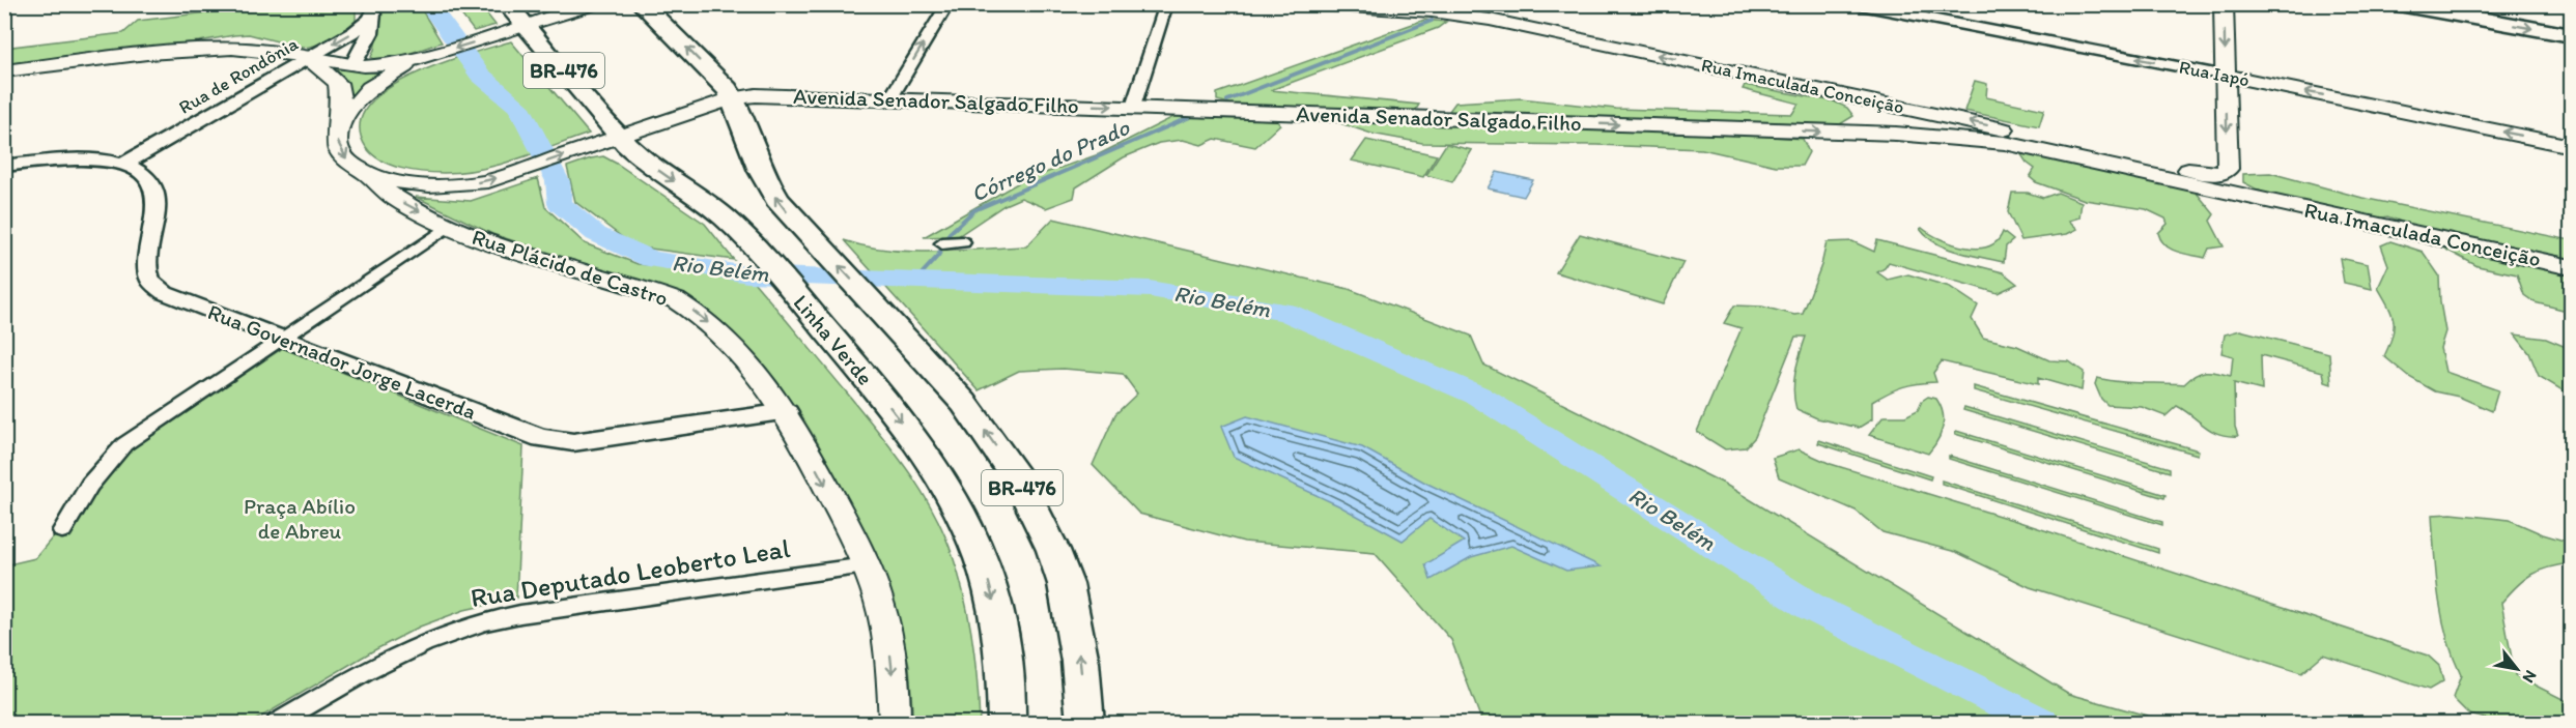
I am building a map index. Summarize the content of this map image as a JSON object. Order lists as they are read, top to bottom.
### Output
{
  "streets": {
    "highway": ["BR-476", "Linha Verde"],
    "main road": [
      "Rua Iapó",
      "Rua Imaculada Conceição",
      "Avenida Senador Salgado Filho",
      "Rua Plácido de Castro"
    ],
    "street": ["Rua de Rondônia", "Rua Governador Jorge Lacerda", "Rua Deputado Leoberto Leal"]
  },
  "crossings": [
    ["BR-476", "Avenida Senador Salgado Filho"],
    ["Rua de Rondônia", "Avenida Senador Salgado Filho"],
    ["Rua de Rondônia", "Rua Governador Jorge Lacerda"],
    ["Rua Imaculada Conceição", "Avenida Senador Salgado Filho"],
    ["Avenida Senador Salgado Filho", "Rua Plácido de Castro"],
    ["Avenida Senador Salgado Filho", "Linha Verde"],
    ["Rua Plácido de Castro", "Rua Governador Jorge Lacerda"],
    ["Rua Plácido de Castro", "Rua Deputado Leoberto Leal"]
  ],
  "one_way": [
    "Rua Iapó",
    "Rua Imaculada Conceição",
    "Avenida Senador Salgado Filho",
    "Rua Plácido de Castro"
  ],
  "water": ["Córrego do Prado", "Rio Belém"],
  "parks": ["Praça Abílio de Abreu"],
  "north": "bottom right"
}
